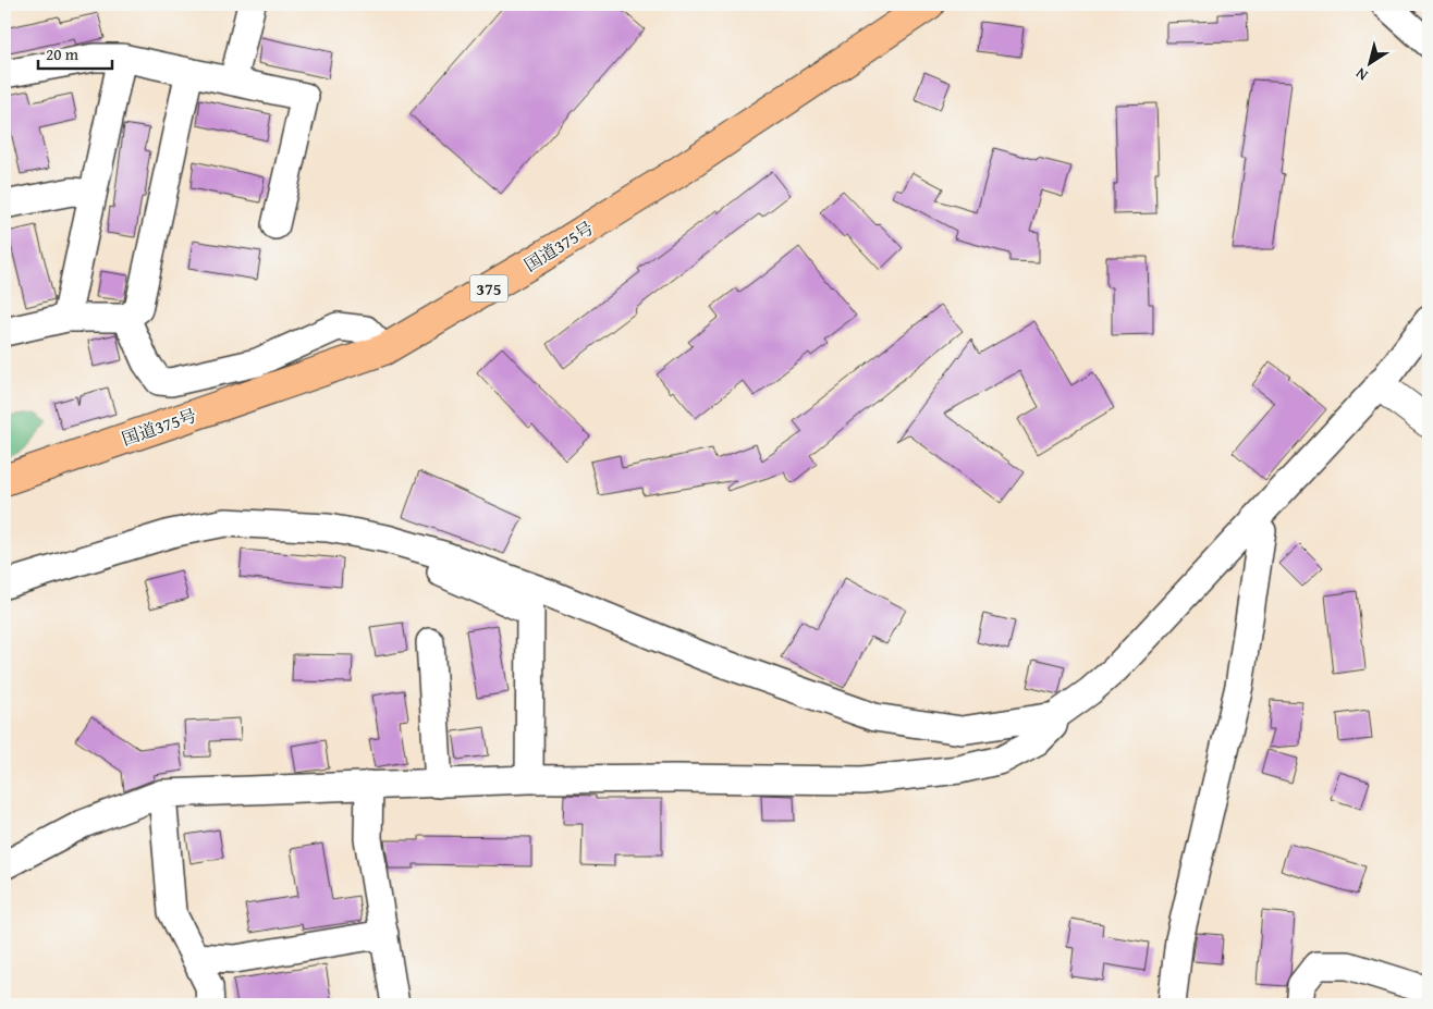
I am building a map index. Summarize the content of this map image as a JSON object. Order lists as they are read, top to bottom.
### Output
{
  "streets": {
    "highway": ["国道375号", "375"]
  },
  "scale_bar": "20 m",
  "north": "bottom left"
}
